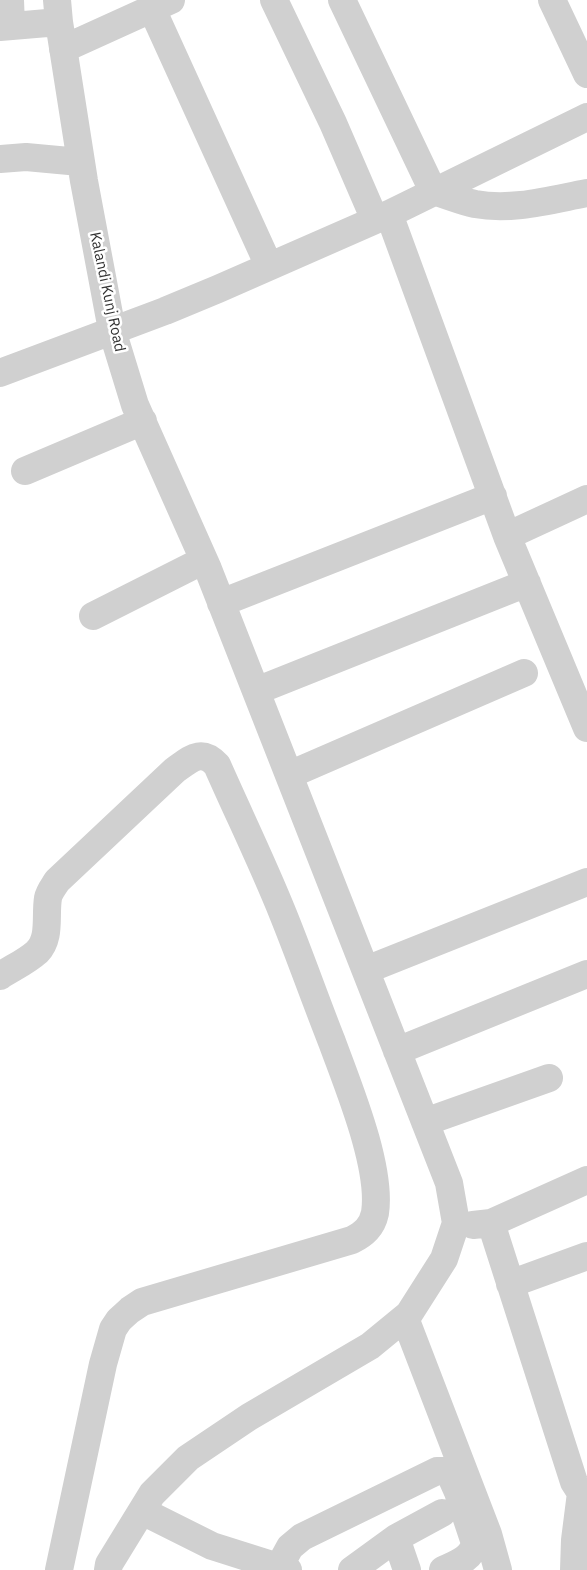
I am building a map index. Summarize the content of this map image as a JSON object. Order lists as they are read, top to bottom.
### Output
{
  "streets": {
    "street": ["Kalandi Kunj Road"]
  }
}
